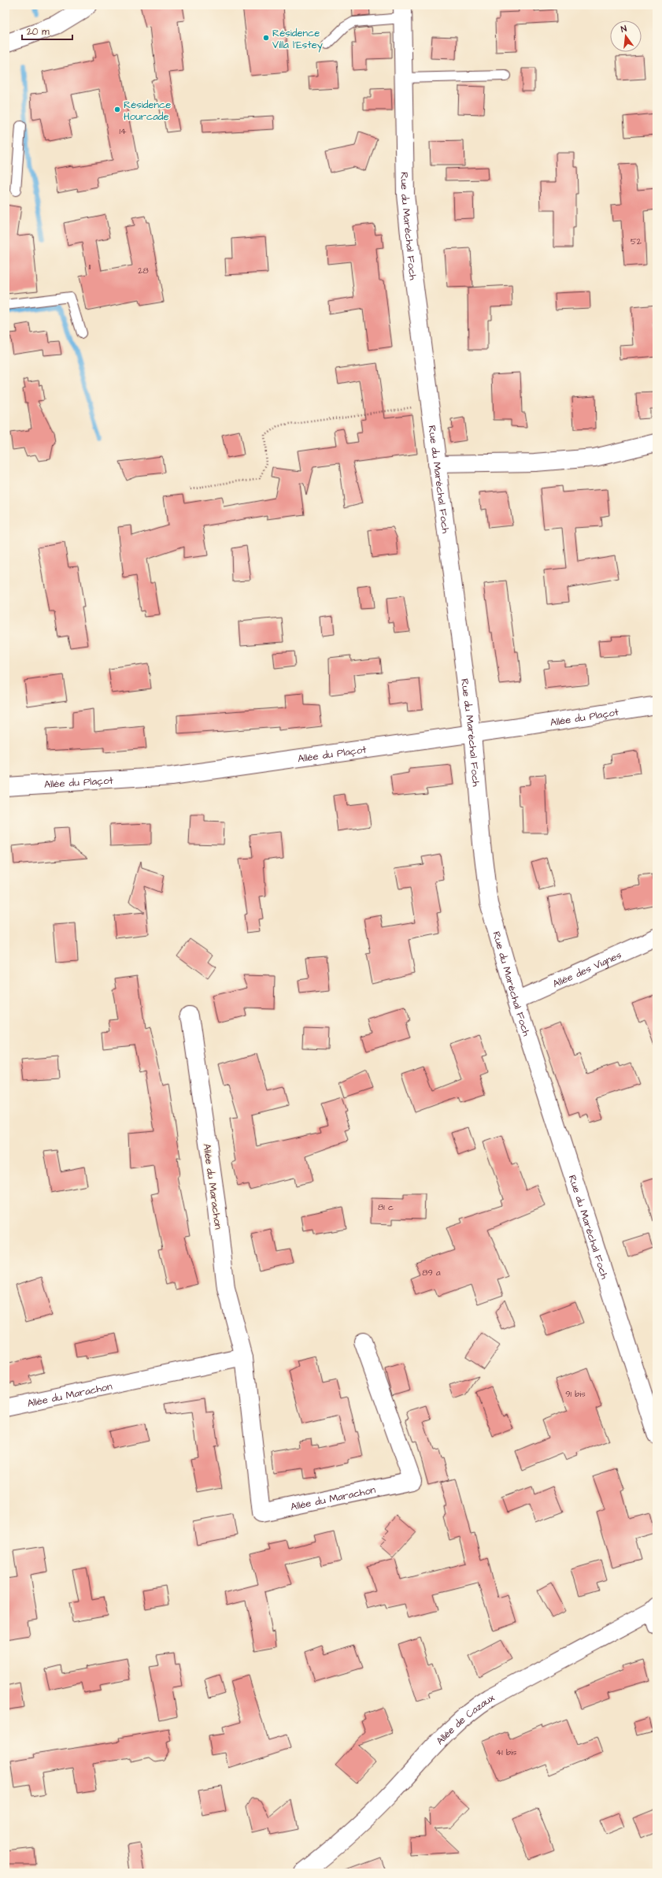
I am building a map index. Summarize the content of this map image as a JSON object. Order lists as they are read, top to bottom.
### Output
{
  "streets": {
    "street": [
      "Rue du Maréchal Foch",
      "Allée du Plaçot",
      "Allée des Vignes",
      "Allée du Marachon",
      "Allée de Cazaux"
    ]
  },
  "crossings": [
    ["Rue du Maréchal Foch", "Allée du Plaçot"],
    ["Rue du Maréchal Foch", "Allée des Vignes"]
  ],
  "places": ["Résidence Villa l'Estey", "Résidence Hourcade"],
  "house_numbers": [
    "14",
    "52",
    "11",
    "28",
    "81 c",
    "89 a",
    "91 bis",
    "41 bis"
  ],
  "scale_bar": "20 m",
  "north": "top"
}
